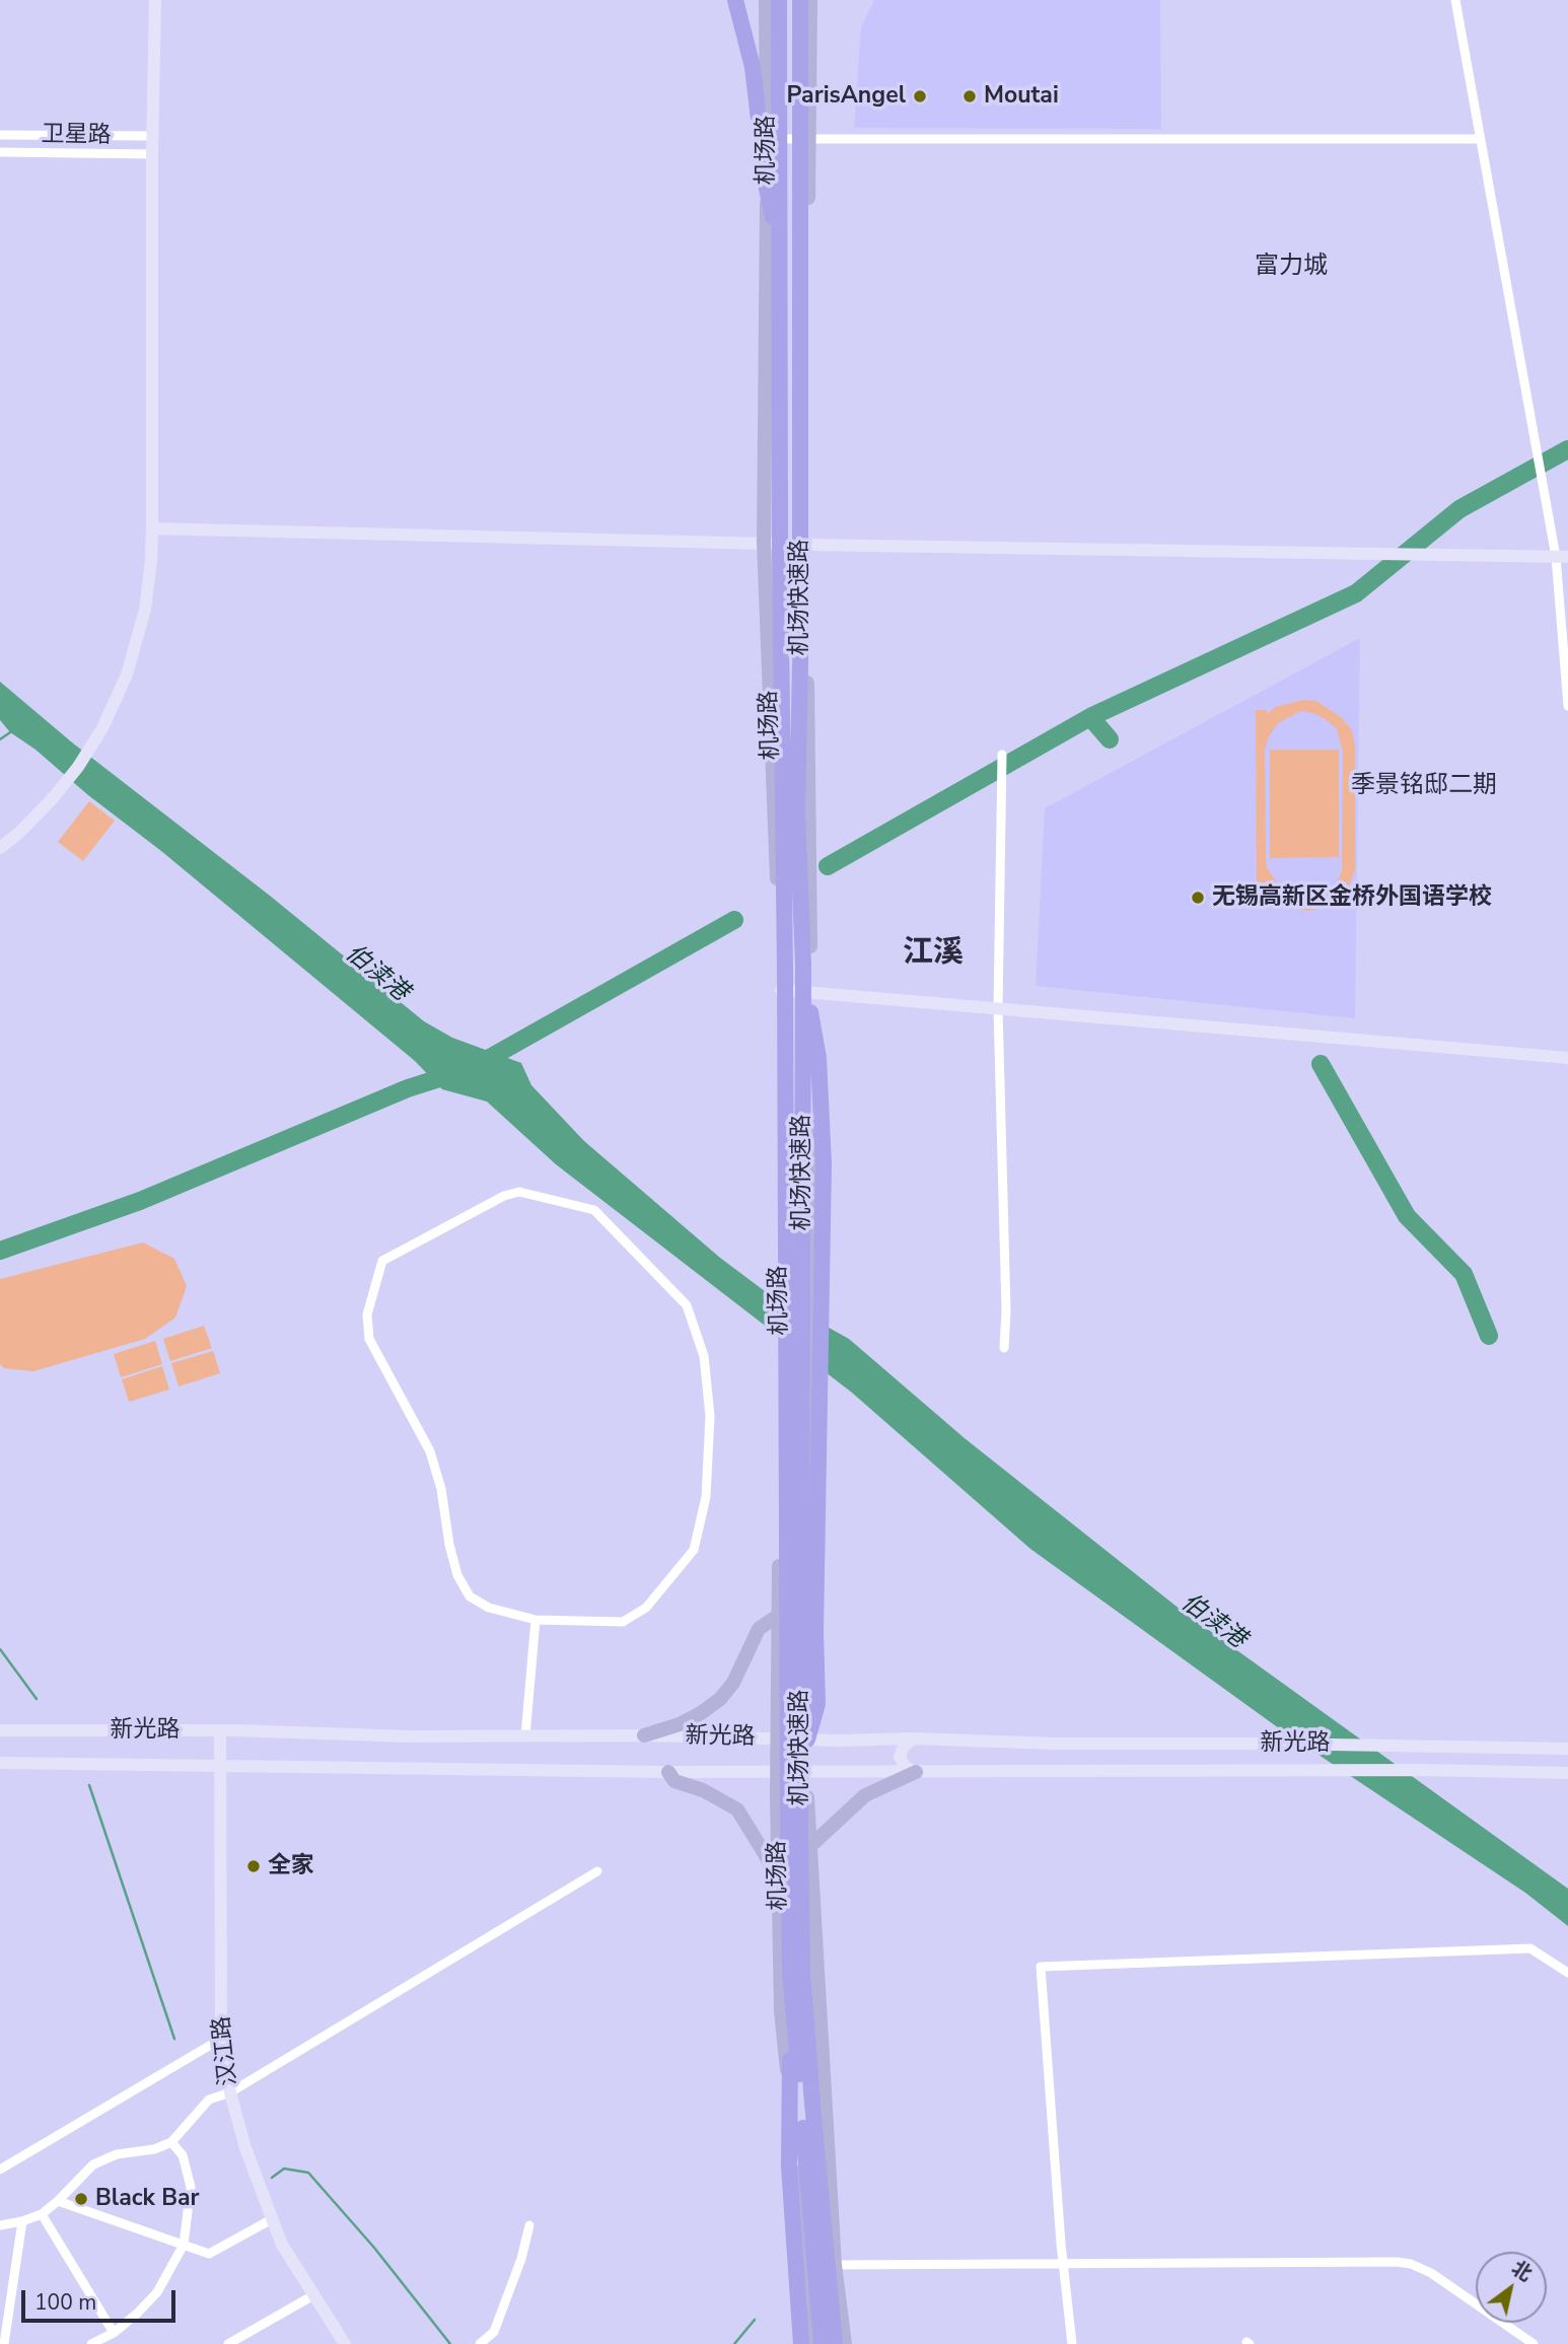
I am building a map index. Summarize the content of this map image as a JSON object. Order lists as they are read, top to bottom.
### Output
{
  "streets": {
    "highway": ["机场快速路"],
    "main road": ["机场路"],
    "street": ["卫星路", "新光路", "汉江路"]
  },
  "crossings": [
    ["机场路", "新光路"],
    ["新光路", "汉江路"]
  ],
  "districts": ["富力城", "季景铭邸二期", "江溪"],
  "water": ["伯渎港"],
  "places": [
    "ParisAngel",
    "Moutai",
    "无锡高新区金桥外国语学校",
    "全家",
    "Black Bar"
  ],
  "scale_bar": "100 m",
  "north": "top right"
}
